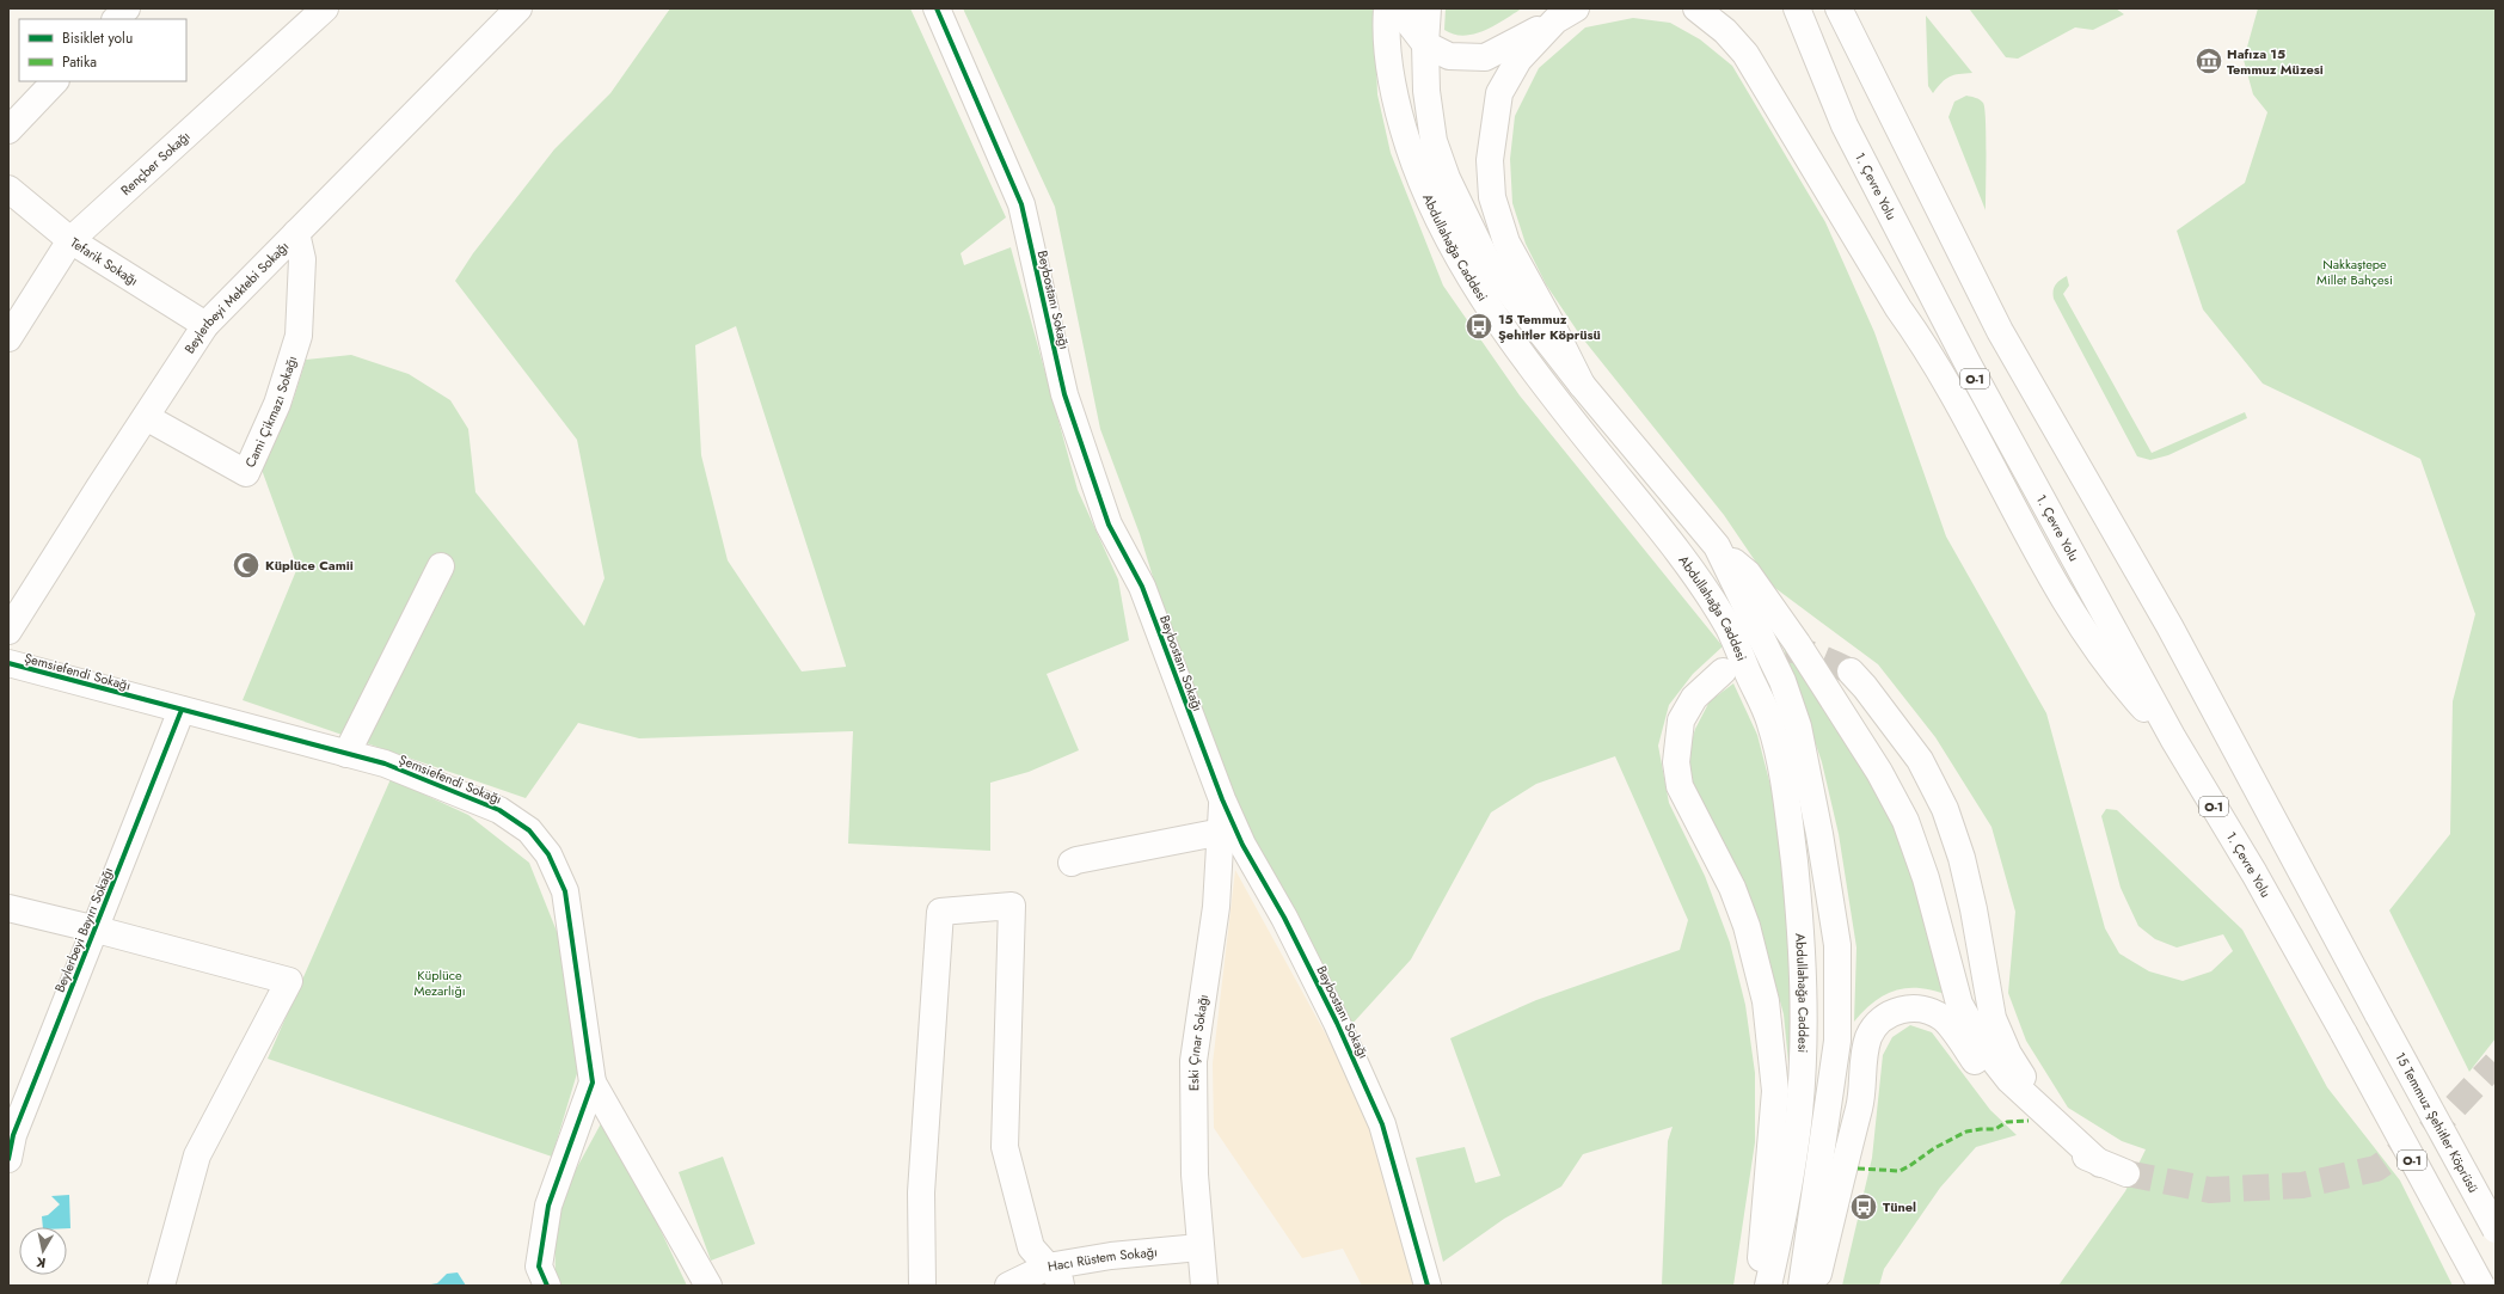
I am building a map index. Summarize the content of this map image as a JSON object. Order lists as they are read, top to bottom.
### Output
{
  "streets": {
    "main road": [
      "Rençber Sokağı",
      "1. Çevre Yolu",
      "Abdullahağa Caddesi",
      "Tefarik Sokağı",
      "Beylerbeyi Mektebi Sokağı",
      "Beybostanı Sokağı",
      "O-1",
      "Cami Çikmazı Sokağı",
      "Şemsiefendi Sokağı",
      "Beylerbeyi Bayırı Sokağı",
      "Eski Çınar Sokağı",
      "15 Temmuz Şehitler Köprüsü",
      "Hacı Rüstem Sokağı"
    ]
  },
  "crossings": [
    ["Rençber Sokağı", "Tefarik Sokağı"],
    ["Tefarik Sokağı", "Beylerbeyi Mektebi Sokağı"],
    ["Beylerbeyi Mektebi Sokağı", "Cami Çikmazı Sokağı"],
    ["Beybostanı Sokağı", "Eski Çınar Sokağı"],
    ["Şemsiefendi Sokağı", "Beylerbeyi Bayırı Sokağı"],
    ["Eski Çınar Sokağı", "Hacı Rüstem Sokağı"]
  ],
  "parks": ["Nakkaştepe Millet Bahçesi", "Küplüce Mezarlığı"],
  "places": {
    "museum": ["Hafıza 15 Temmuz Müzesi"],
    "bus stop": ["15 Temmuz Şehitler Köprüsü", "Tünel"],
    "mosque": ["Küplüce Camii"]
  },
  "legend": ["Bisiklet yolu", "Patika"],
  "north": "bottom"
}
